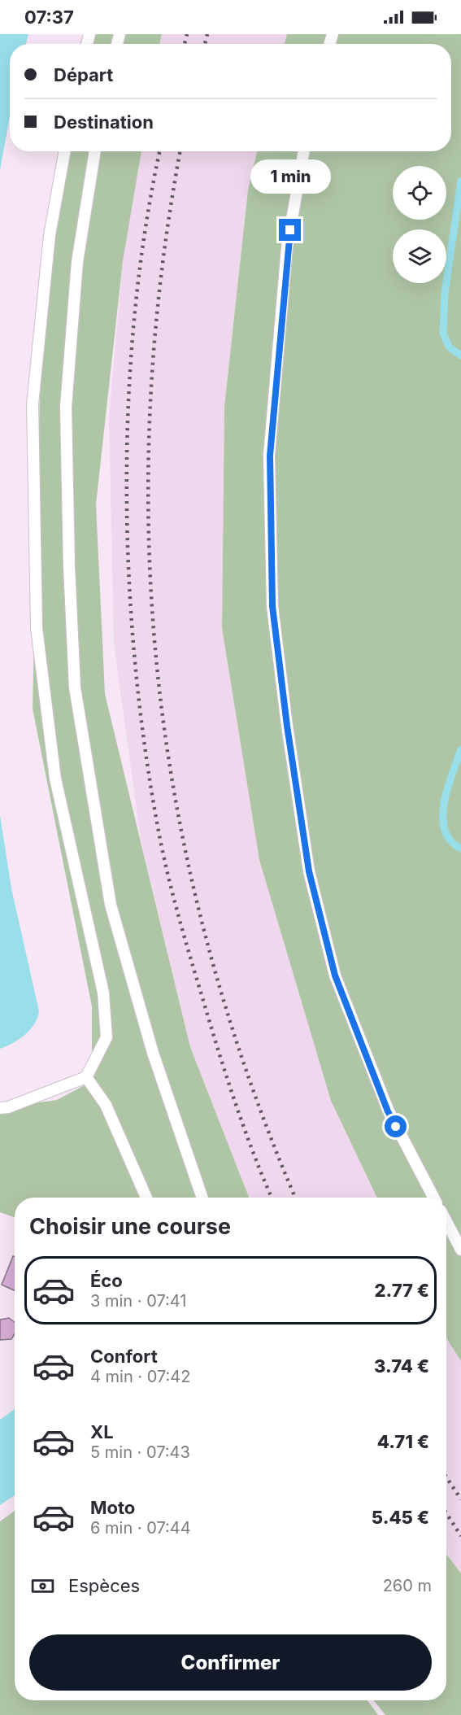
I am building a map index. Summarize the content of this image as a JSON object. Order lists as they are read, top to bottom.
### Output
{
  "page": {
    "status": "07:37",
    "banner": ["Départ", "Destination"],
    "bubble": "1 min",
    "heading": "Choisir une course",
    "list": [
      {
        "name": "Éco",
        "note": "3 min · 07:41",
        "value": "2.77 €"
      },
      {
        "name": "Confort",
        "note": "4 min · 07:42",
        "value": "3.74 €"
      },
      {
        "name": "XL",
        "note": "5 min · 07:43",
        "value": "4.71 €"
      },
      {
        "name": "Moto",
        "note": "6 min · 07:44",
        "value": "5.45 €"
      }
    ],
    "pay": ["Espèces", "260 m"],
    "buttons": "Confirmer"
  }
}
